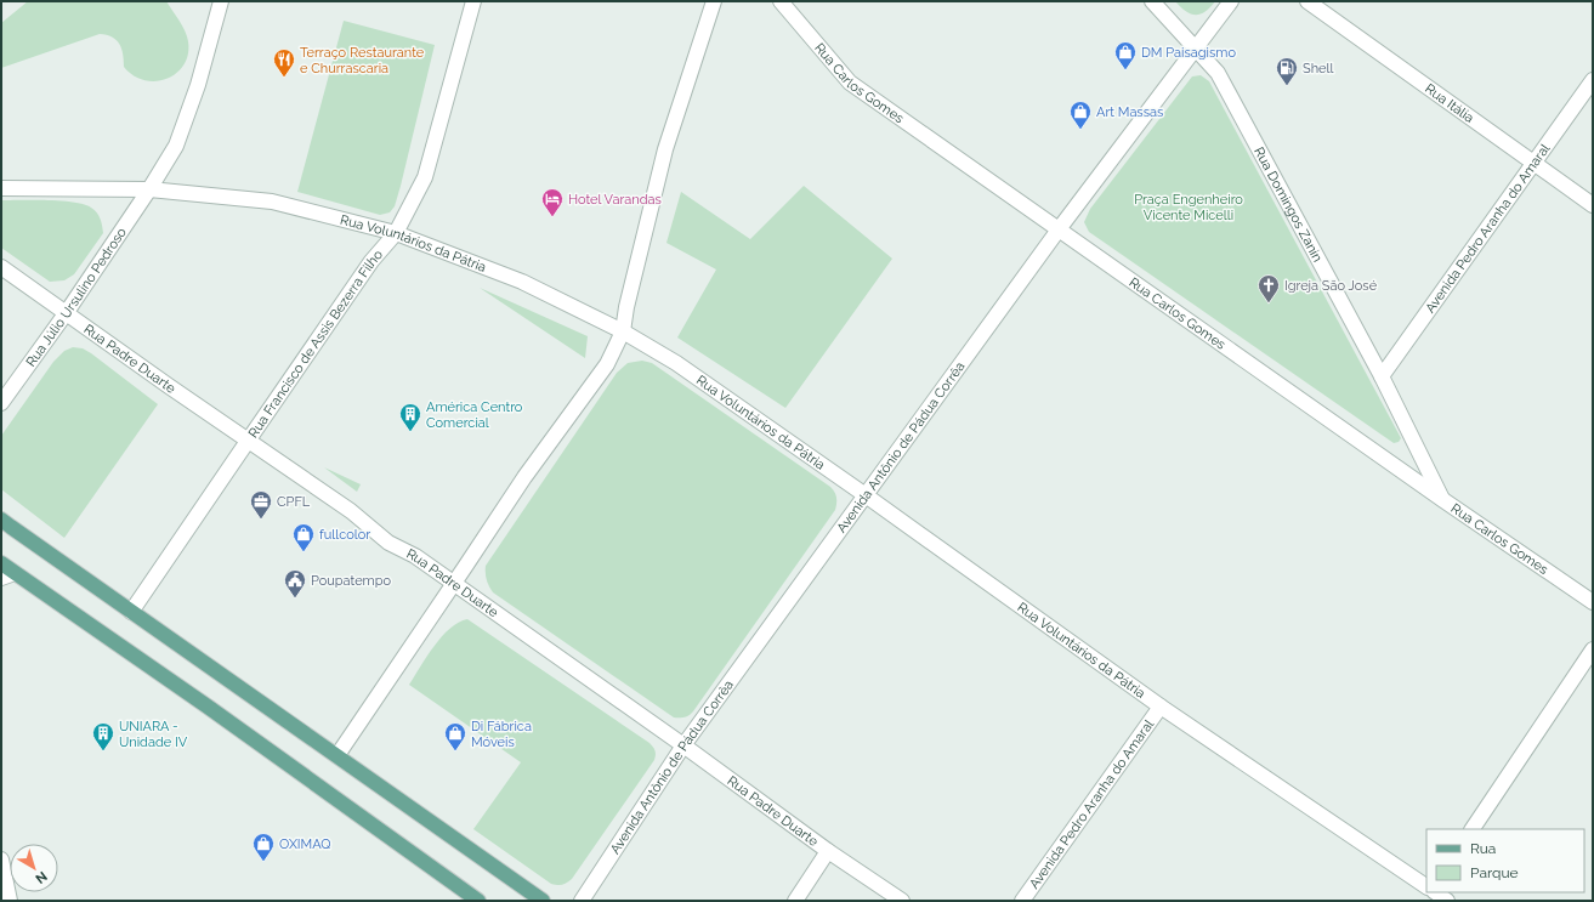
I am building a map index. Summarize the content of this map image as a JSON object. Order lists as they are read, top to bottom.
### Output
{
  "streets": {
    "street": [
      "Rua Carlos Gomes",
      "Rua Itália",
      "Rua Domingos Zanin",
      "Avenida Pedro Aranha do Amaral",
      "Rua Voluntários da Pátria",
      "Rua Júlio Ursulino Pedroso",
      "Rua Francisco de Assis Bezerra Filho",
      "Rua Padre Duarte",
      "Avenida Antônio de Pádua Corrêa"
    ]
  },
  "crossings": [
    ["Rua Carlos Gomes", "Rua Domingos Zanin"],
    ["Rua Carlos Gomes", "Avenida Antônio de Pádua Corrêa"],
    ["Rua Itália", "Avenida Pedro Aranha do Amaral"],
    ["Rua Domingos Zanin", "Avenida Pedro Aranha do Amaral"],
    ["Rua Domingos Zanin", "Avenida Antônio de Pádua Corrêa"],
    ["Avenida Pedro Aranha do Amaral", "Rua Voluntários da Pátria"],
    ["Rua Voluntários da Pátria", "Rua Júlio Ursulino Pedroso"],
    ["Rua Voluntários da Pátria", "Rua Francisco de Assis Bezerra Filho"],
    ["Rua Voluntários da Pátria", "Avenida Antônio de Pádua Corrêa"],
    ["Rua Júlio Ursulino Pedroso", "Rua Padre Duarte"],
    ["Rua Francisco de Assis Bezerra Filho", "Rua Padre Duarte"],
    ["Rua Padre Duarte", "Avenida Antônio de Pádua Corrêa"]
  ],
  "parks": ["Praça Engenheiro Vicente Micelli"],
  "places": {
    "shop": [
      "DM Paisagismo",
      "Art Massas",
      "fullcolor",
      "Di Fábrica Móveis",
      "OXIMAQ"
    ],
    "restaurant": ["Terraço Restaurante e Churrascaria"],
    "fuel station": ["Shell"],
    "hotel": ["Hotel Varandas"],
    "church": ["Igreja São José"],
    "building": ["América Centro Comercial", "UNIARA - Unidade IV"],
    "office": ["CPFL"],
    "public building": ["Poupatempo"]
  },
  "legend": ["Rua", "Parque"],
  "north": "bottom right"
}
